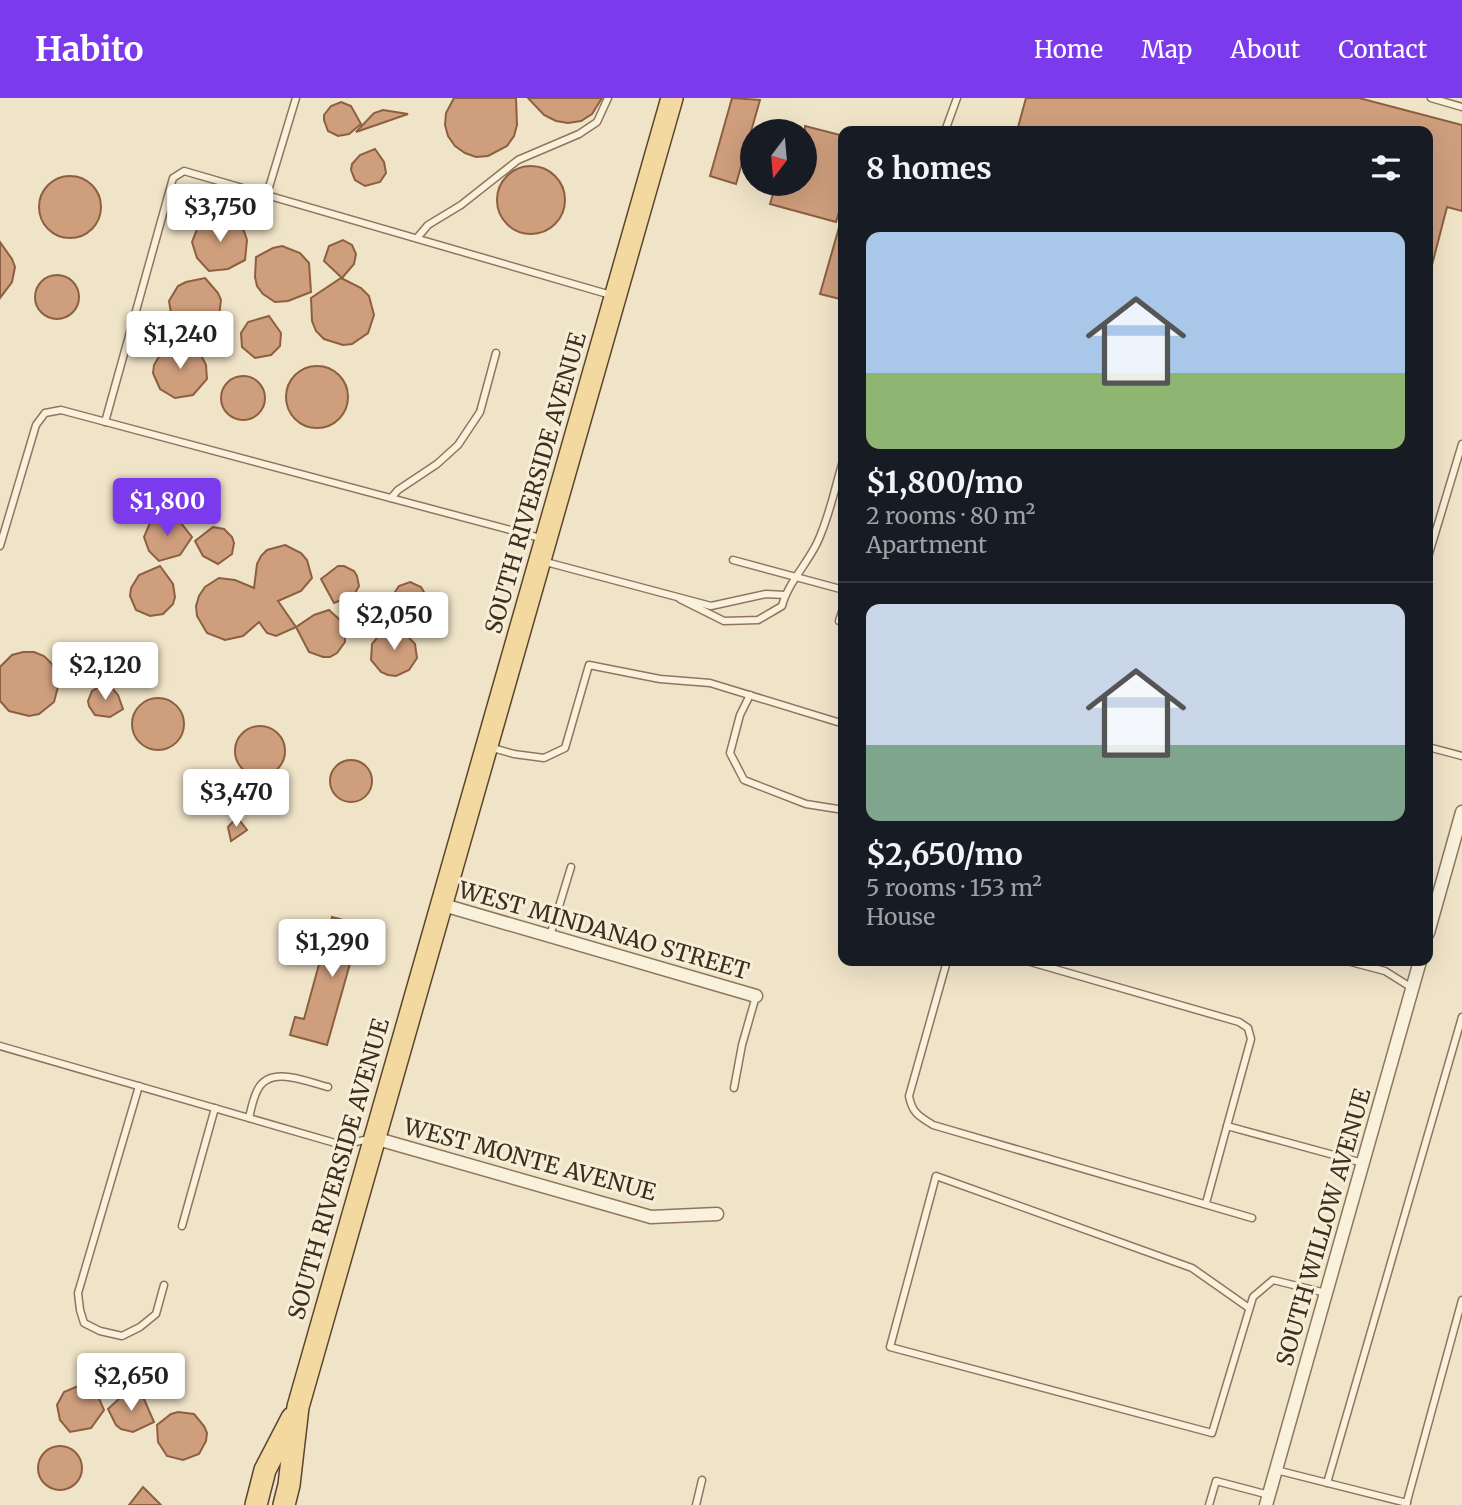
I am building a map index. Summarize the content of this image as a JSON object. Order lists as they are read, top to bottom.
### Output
{
  "streets": {
    "main road": ["SOUTH RIVERSIDE AVENUE"],
    "street": ["WEST MINDANAO STREET", "WEST MONTE AVENUE", "SOUTH WILLOW AVENUE"]
  },
  "crossings": [
    ["SOUTH RIVERSIDE AVENUE", "WEST MINDANAO STREET"],
    ["SOUTH RIVERSIDE AVENUE", "WEST MONTE AVENUE"]
  ],
  "north": "bottom",
  "page": {
    "header": "Habito",
    "nav": [
      "Home",
      "Map",
      "About",
      "Contact"
    ],
    "heading": "8 homes",
    "price": [
      "$3,750",
      "$1,240",
      "$1,800",
      "$2,050",
      "$2,120",
      "$3,470",
      "$1,290",
      "$2,650"
    ],
    "list": [
      {
        "name": "$1,800/mo",
        "note": "2 rooms · 80 m² · Apartment"
      },
      {
        "name": "$2,650/mo",
        "note": "5 rooms · 153 m² · House"
      }
    ]
  }
}
